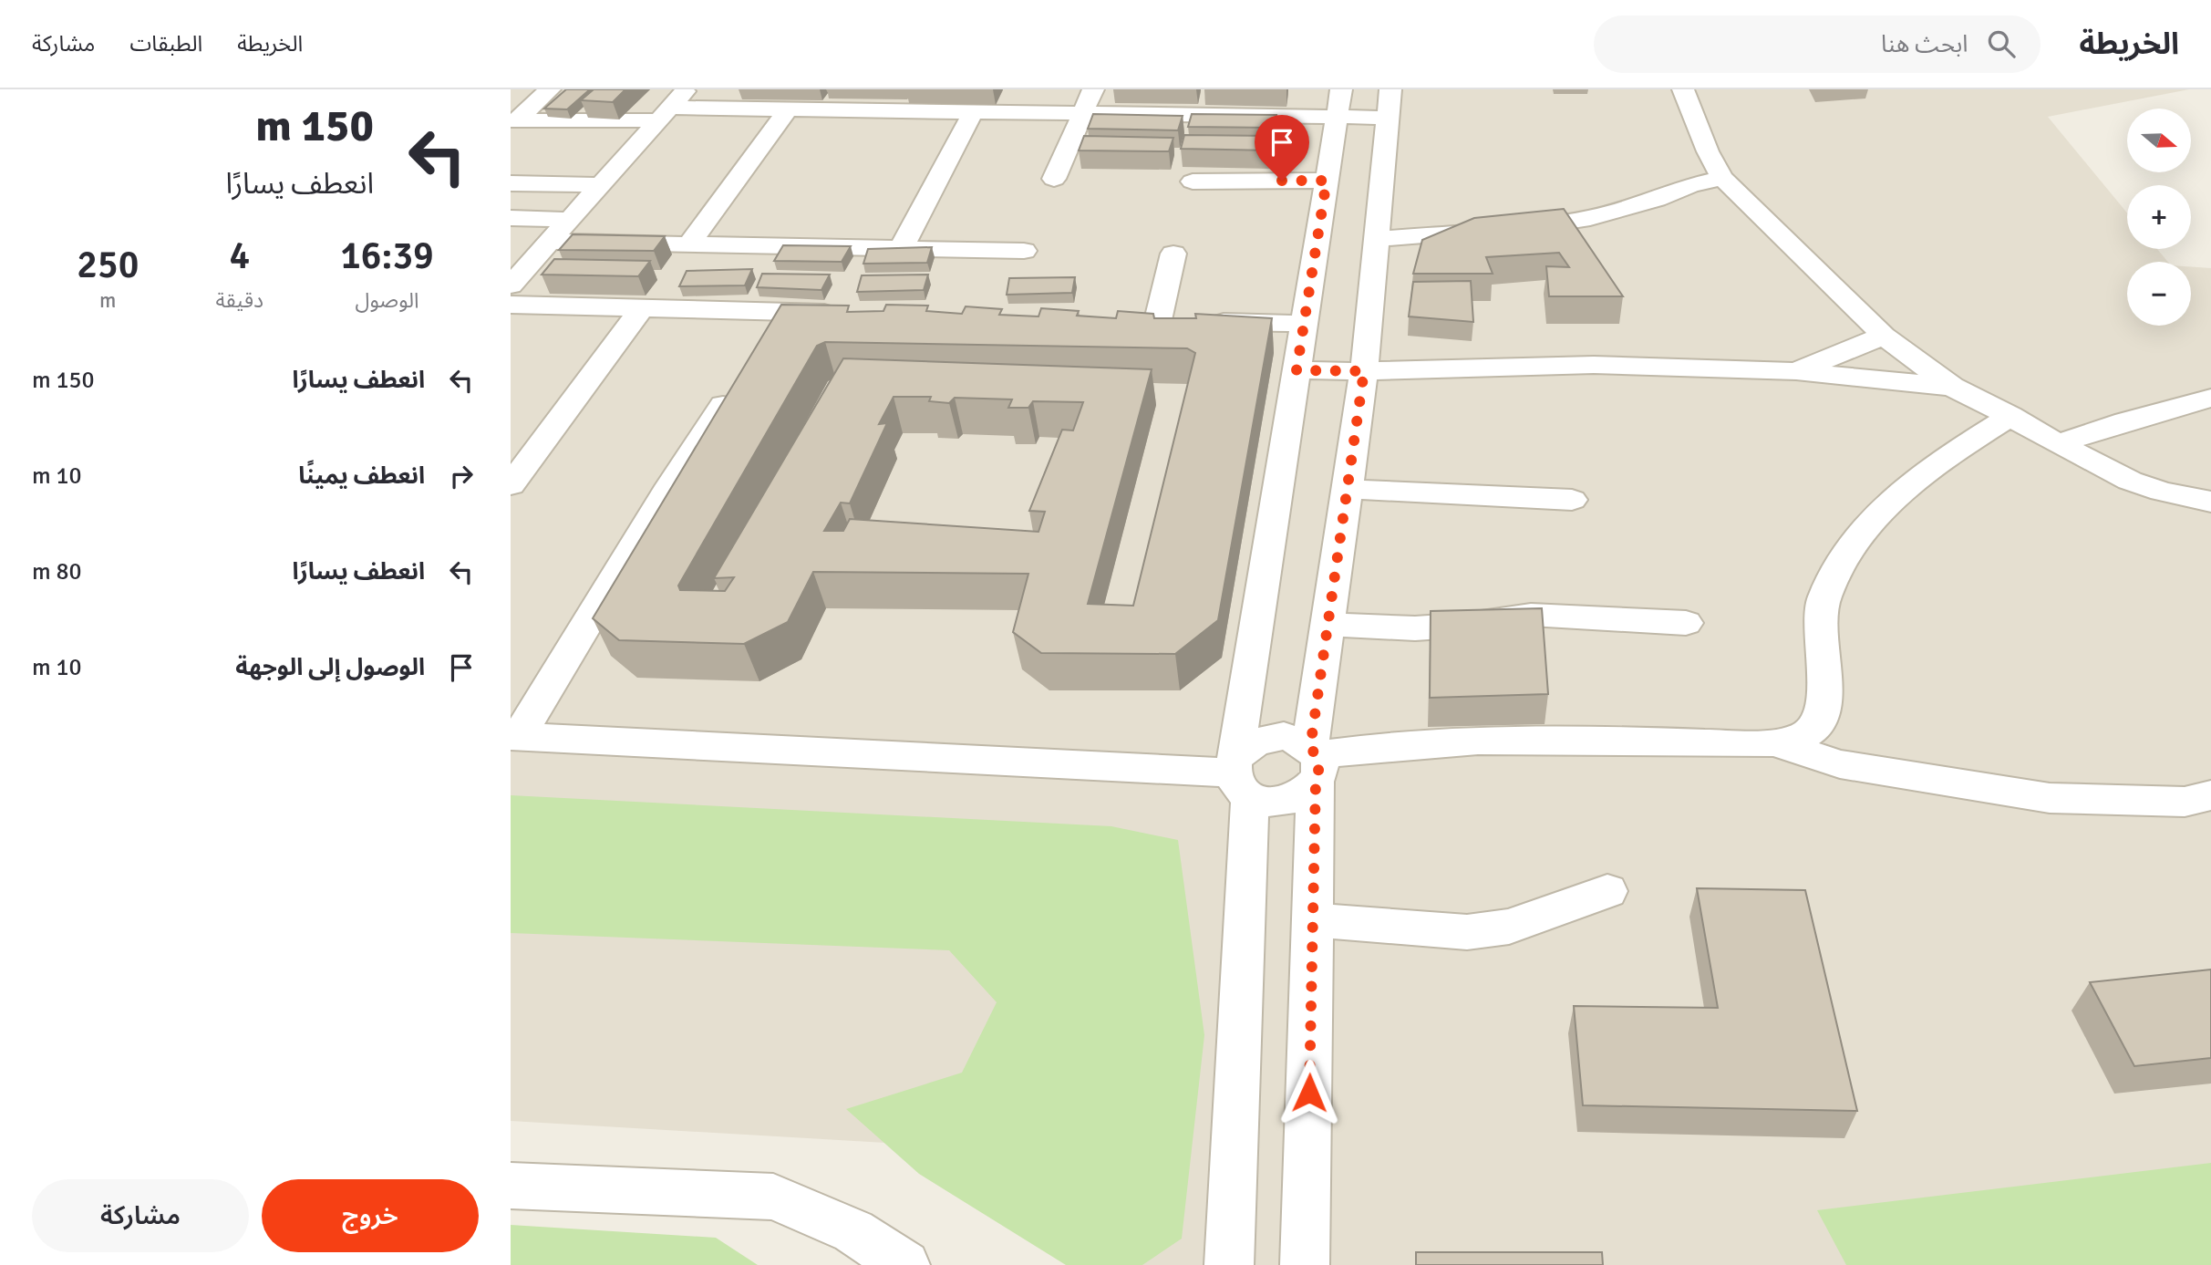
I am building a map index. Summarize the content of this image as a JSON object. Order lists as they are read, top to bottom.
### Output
{
  "north": "right",
  "page": {
    "header": "الخريطة",
    "search": "ابحث هنا",
    "nav": ["الخريطة", "الطبقات", "مشاركة"],
    "turn": ["150 m", "انعطف يسارًا"],
    "map_buttons": ["+", "−"],
    "eta": [
      "16:39",
      "الوصول",
      "4",
      "دقيقة",
      "250",
      "m"
    ],
    "list": [
      {
        "name": "انعطف يسارًا",
        "value": "150 m"
      },
      {
        "name": "انعطف يمينًا",
        "value": "10 m"
      },
      {
        "name": "انعطف يسارًا",
        "value": "80 m"
      },
      {
        "name": "الوصول إلى الوجهة",
        "value": "10 m"
      }
    ],
    "buttons": ["خروج", "مشاركة"]
  }
}
